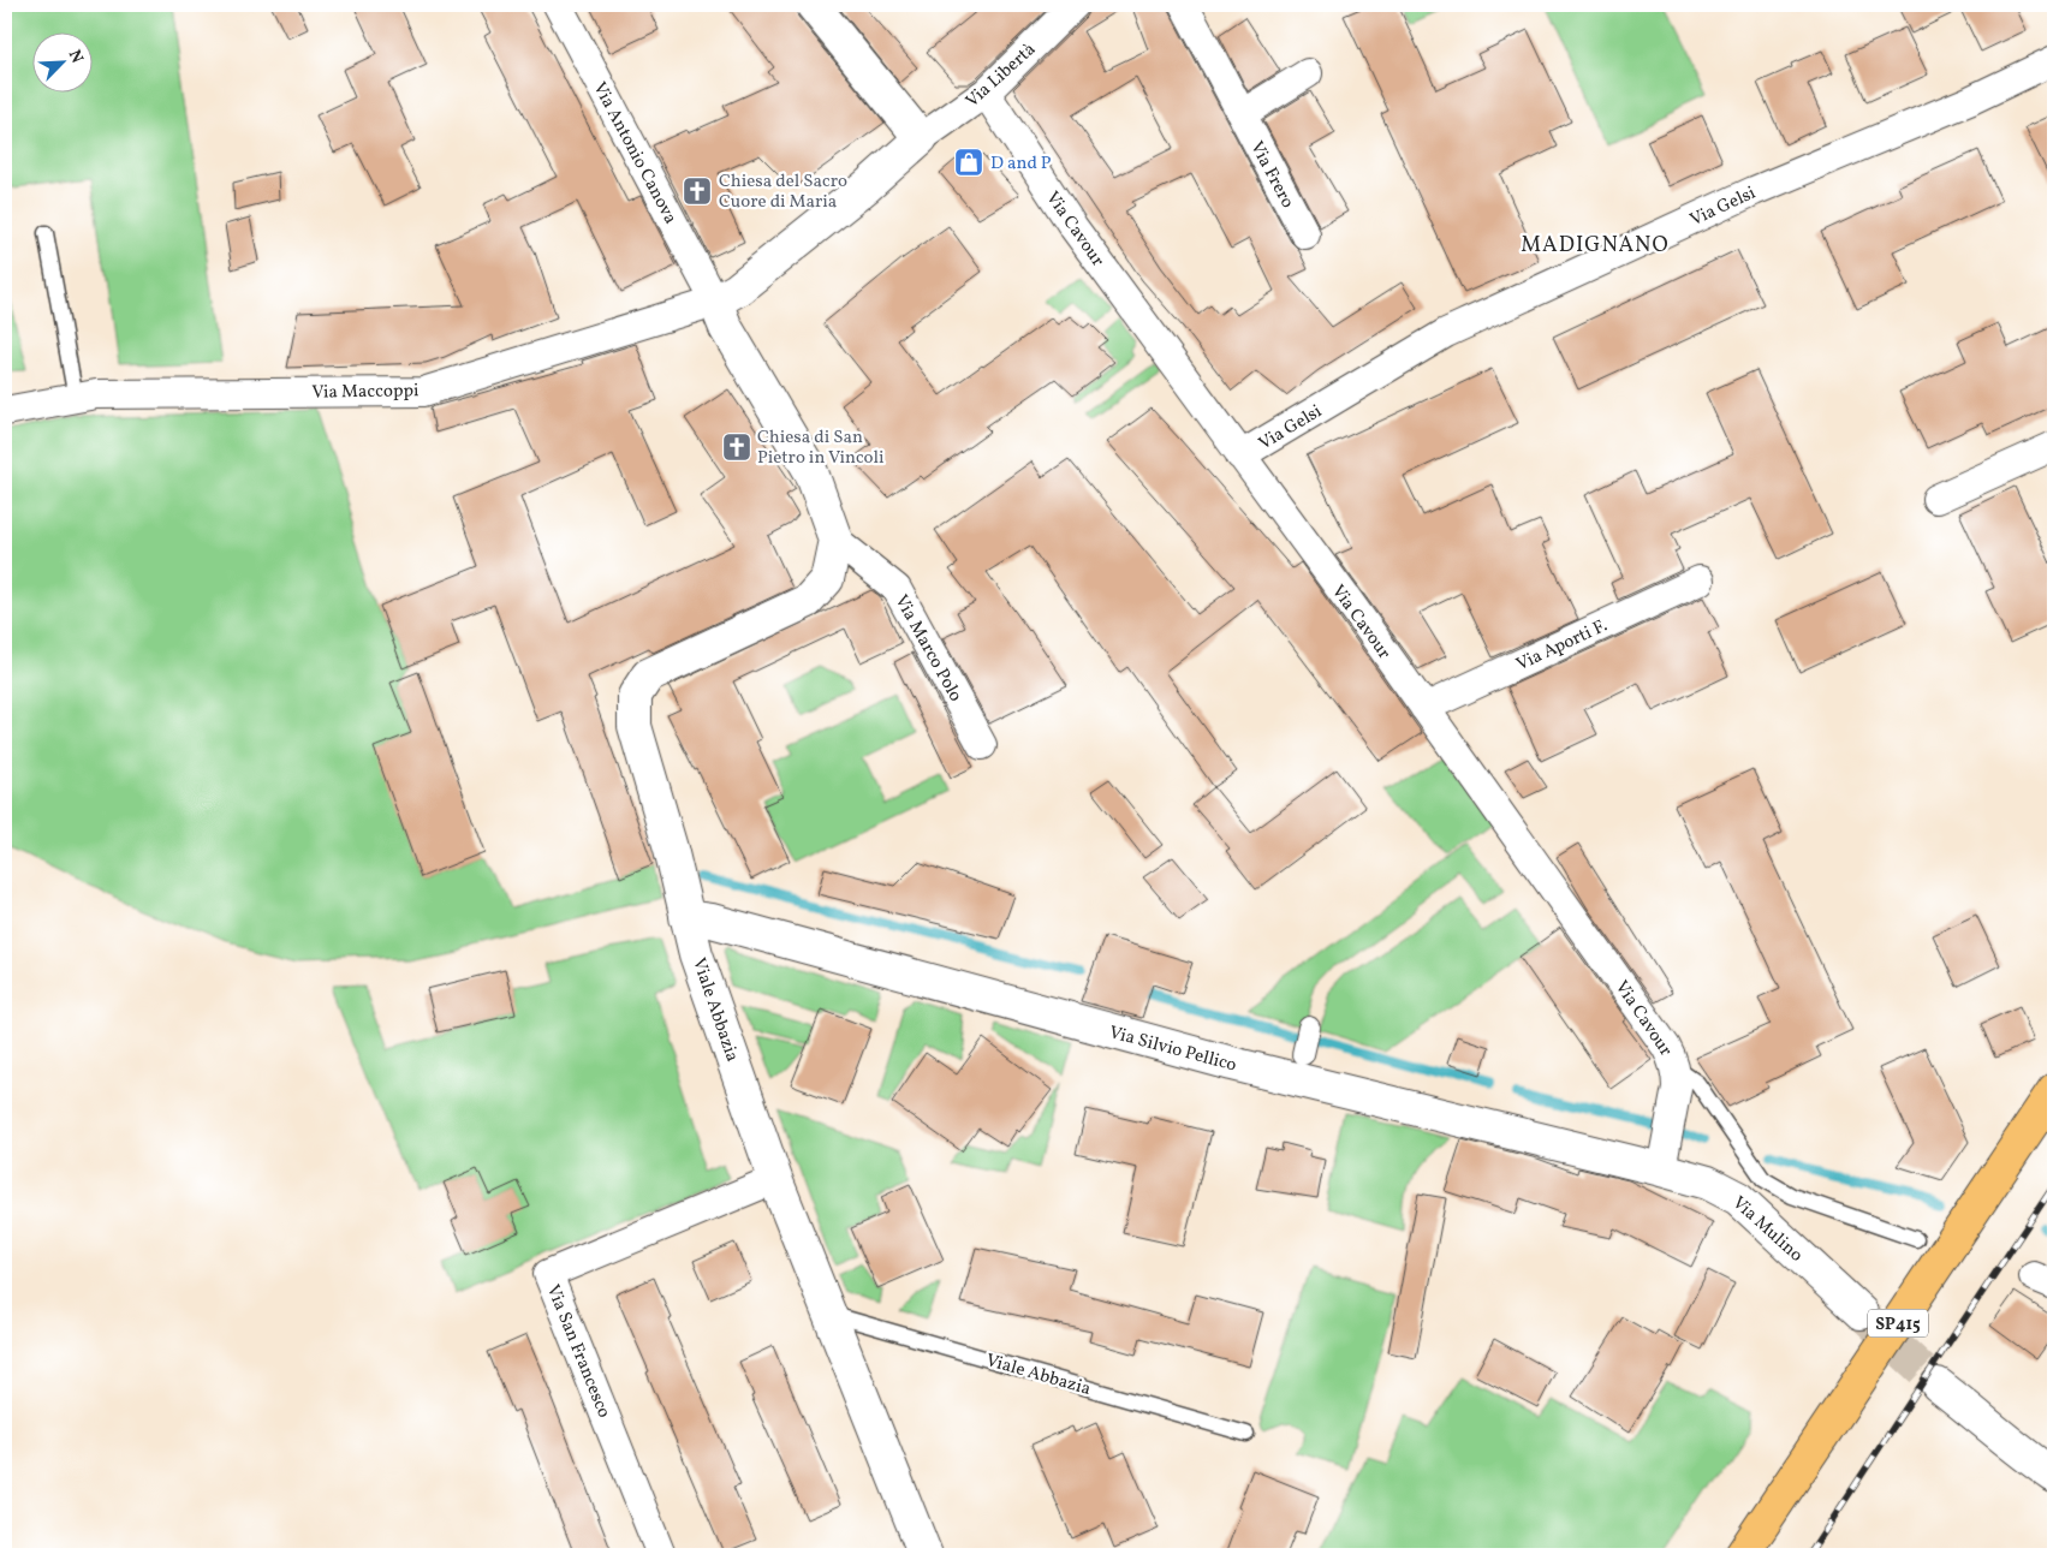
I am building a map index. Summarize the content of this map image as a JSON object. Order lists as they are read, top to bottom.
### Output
{
  "streets": {
    "main road": ["SP415"],
    "street": [
      "Via Libertà",
      "Via Antonio Canova",
      "Via Frero",
      "Via Gelsi",
      "Via Cavour",
      "Via Maccoppi",
      "Via Aporti F.",
      "Via Marco Polo",
      "Viale Abbazia",
      "Via Silvio Pellico",
      "Via Mulino",
      "Via San Francesco"
    ]
  },
  "crossings": [
    ["Via Libertà", "Via Cavour"],
    ["Via Antonio Canova", "Via Maccoppi"],
    ["Via Gelsi", "Via Cavour"],
    ["Via Cavour", "Via Aporti F."],
    ["Via Cavour", "Via Silvio Pellico"],
    ["Via Cavour", "Via Mulino"],
    ["Via Marco Polo", "Viale Abbazia"],
    ["Viale Abbazia", "Via Silvio Pellico"],
    ["Viale Abbazia", "Via San Francesco"],
    ["Via Silvio Pellico", "Via Mulino"]
  ],
  "districts": ["MADIGNANO"],
  "places": {
    "shop": ["D and P"],
    "church": ["Chiesa del Sacro Cuore di Maria", "Chiesa di San Pietro in Vincoli"]
  },
  "north": "top right"
}
